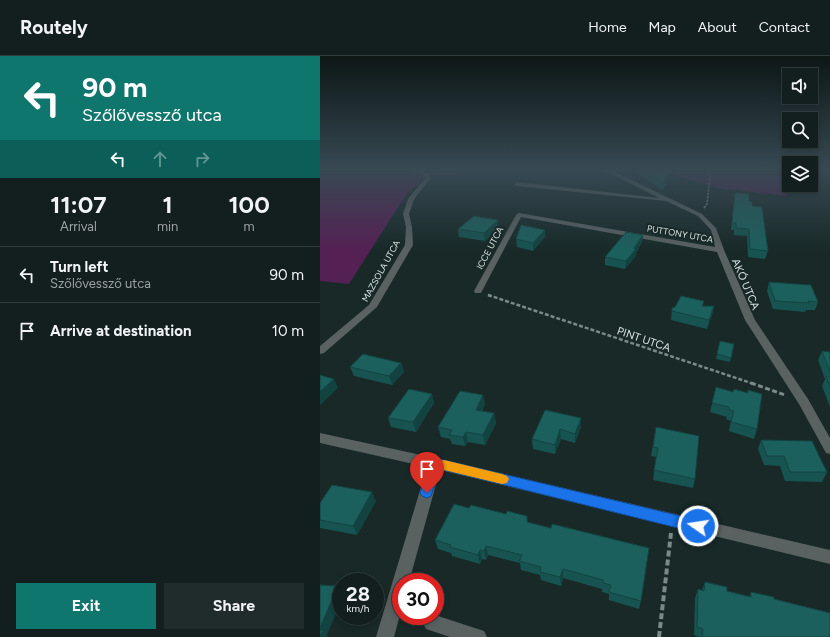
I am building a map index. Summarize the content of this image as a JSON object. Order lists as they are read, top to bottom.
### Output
{
  "streets": {
    "street": [
      "PUTTONY UTCA",
      "ICCE UTCA",
      "MAZSOLA UTCA",
      "AKÓ UTCA"
    ],
    "path": ["PINT UTCA"]
  },
  "crossings": [
    ["PUTTONY UTCA", "ICCE UTCA"],
    ["PUTTONY UTCA", "AKÓ UTCA"],
    ["ICCE UTCA", "PINT UTCA"],
    ["AKÓ UTCA", "PINT UTCA"]
  ],
  "page": {
    "header": "Routely",
    "nav": [
      "Home",
      "Map",
      "About",
      "Contact"
    ],
    "turn": ["90 m", "Szőlővessző utca"],
    "eta": [
      "11:07",
      "Arrival",
      "1",
      "min",
      "100",
      "m"
    ],
    "list": [
      {
        "name": "Turn left",
        "note": "Szőlővessző utca",
        "value": "90 m"
      },
      {
        "name": "Arrive at destination",
        "value": "10 m"
      }
    ],
    "speed": "28 km/h",
    "limit": "30",
    "buttons": ["Exit", "Share"]
  }
}
